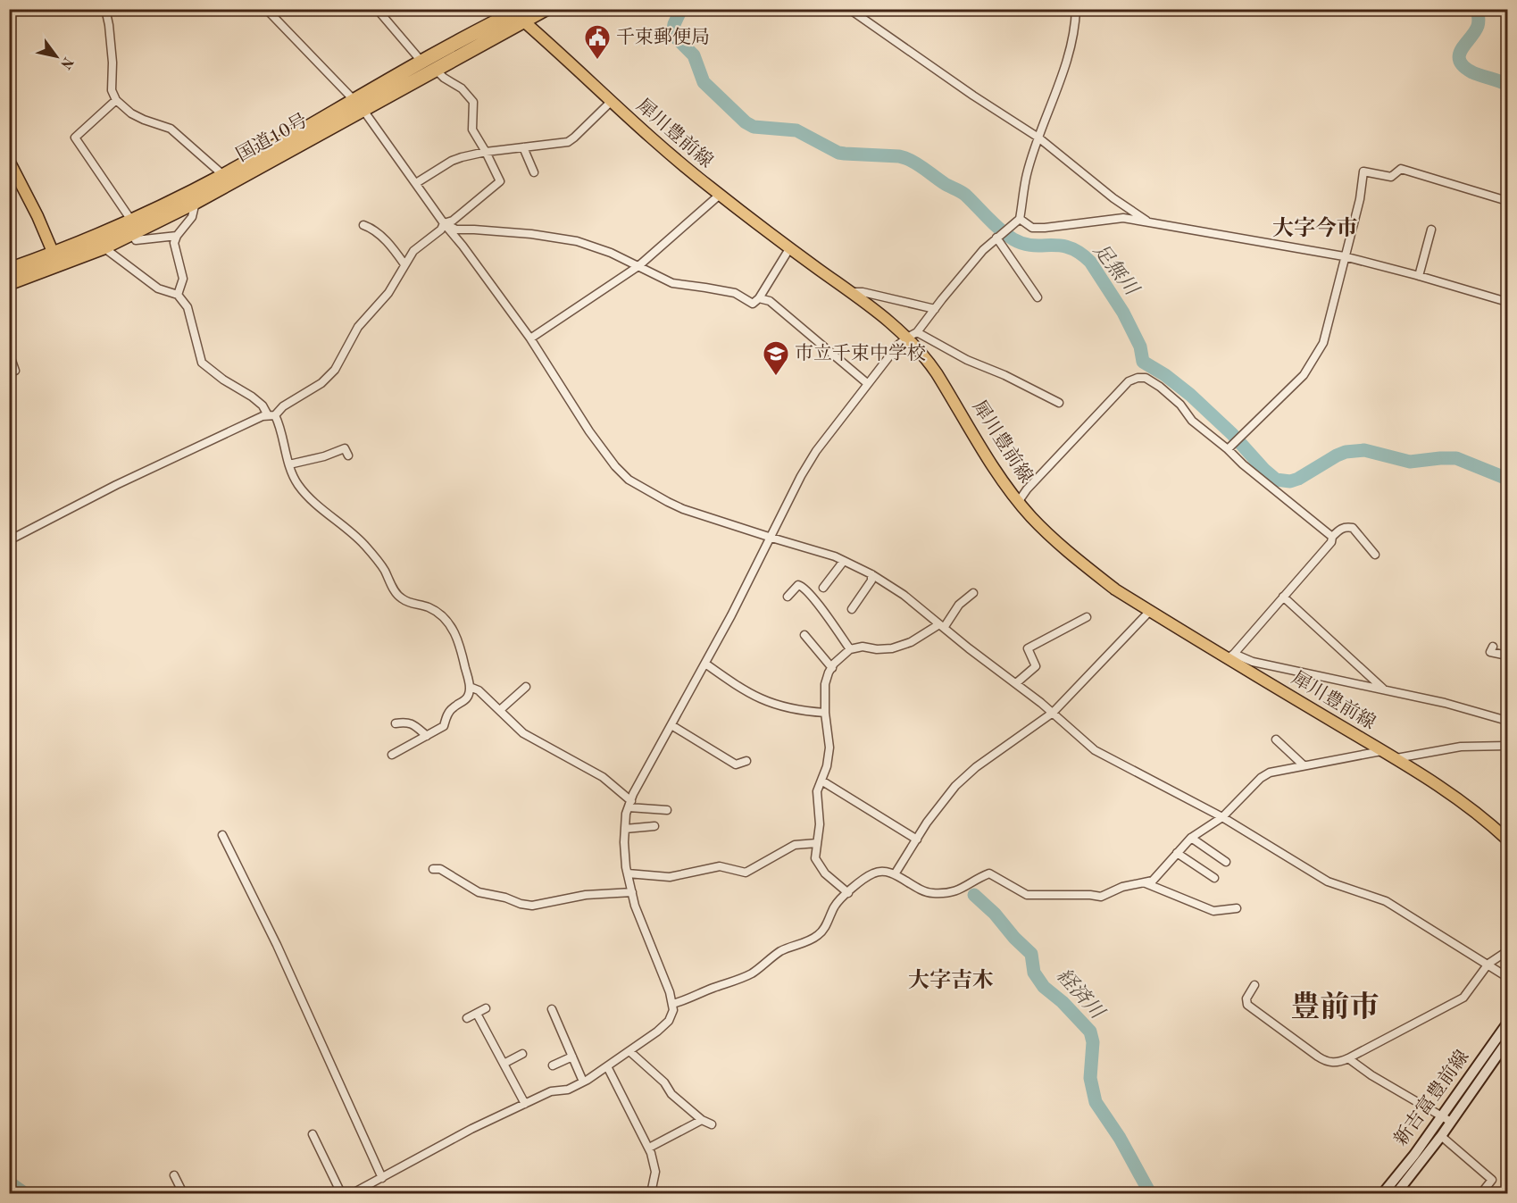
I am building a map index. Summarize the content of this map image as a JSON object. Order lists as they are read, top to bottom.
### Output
{
  "streets": {
    "highway": ["国道10号"],
    "main road": ["犀川豊前線", "新吉富豊前線"]
  },
  "crossings": [
    ["犀川豊前線", "国道10号"]
  ],
  "districts": ["大字今市", "大字吉木", "豊前市"],
  "water": ["足無川", "経済川"],
  "places": {
    "public building": ["千束郵便局"],
    "school or university": ["市立千束中学校"]
  },
  "north": "bottom right"
}
